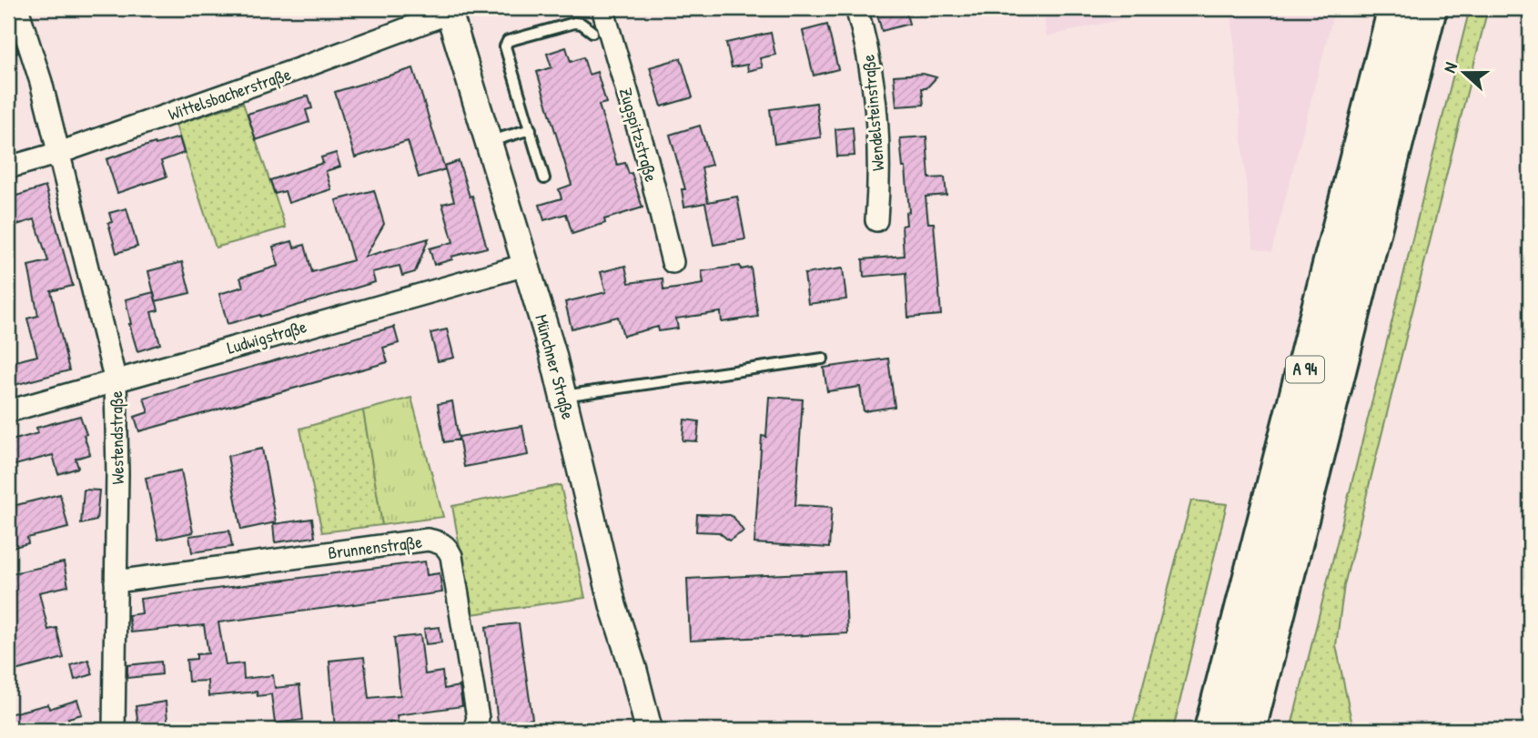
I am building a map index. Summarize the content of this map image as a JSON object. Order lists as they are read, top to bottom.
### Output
{
  "streets": {
    "highway": ["A 94"],
    "street": [
      "Wittelsbacherstraße",
      "Wendelsteinstraße",
      "Zugspitzstraße",
      "Ludwigstraße",
      "Münchner Straße",
      "Westendstraße",
      "Brunnenstraße"
    ]
  },
  "crossings": [
    ["Wittelsbacherstraße", "Münchner Straße"],
    ["Wittelsbacherstraße", "Westendstraße"],
    ["Ludwigstraße", "Münchner Straße"],
    ["Ludwigstraße", "Westendstraße"],
    ["Westendstraße", "Brunnenstraße"]
  ],
  "north": "left"
}
